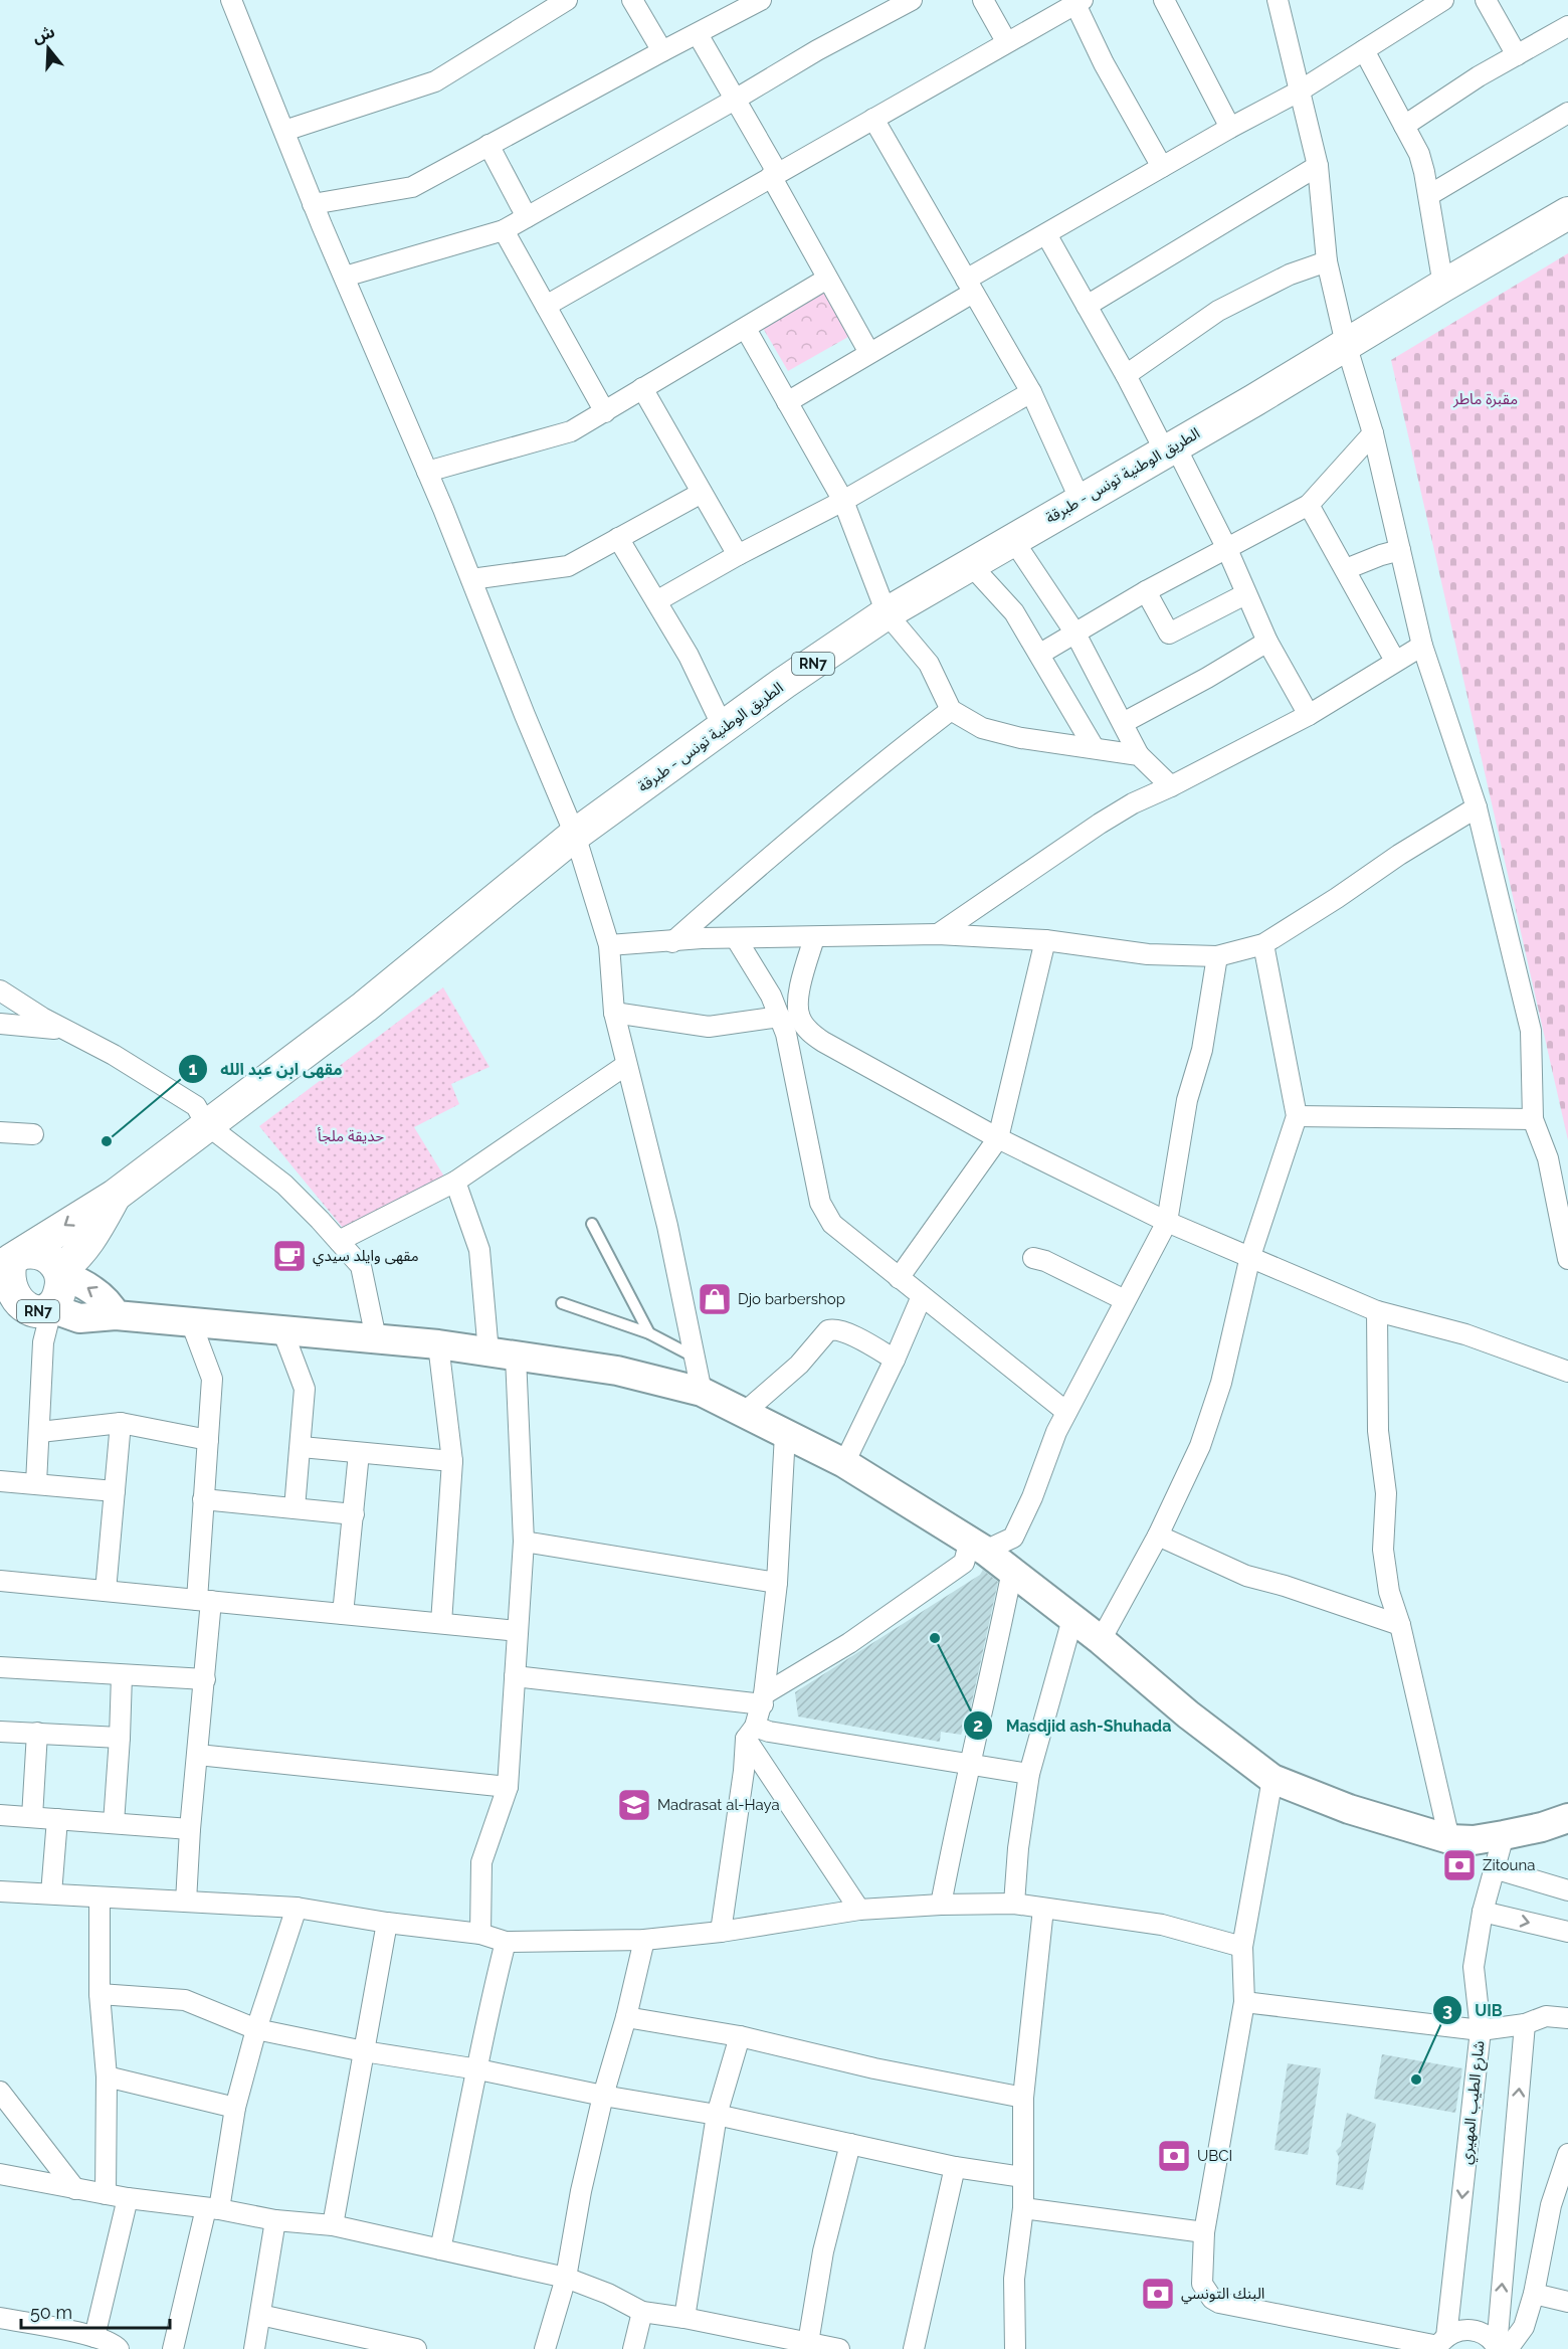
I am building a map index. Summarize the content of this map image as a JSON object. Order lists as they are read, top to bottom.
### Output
{
  "streets": {
    "main road": ["الطريق الوطنية تونس - طبرقة", "RN7"],
    "street": ["شارع الطيب المهيري"]
  },
  "crossings": [
    ["الطريق الوطنية تونس - طبرقة", "RN7"]
  ],
  "parks": ["مقبرة ماطر", "حديقة ملجأ"],
  "places": {
    "other": ["مقهى ابن عبد الله", "Masdjid ash-Shuhada", "UIB"],
    "cafe": ["مقهى وايلد سيدي"],
    "shop": ["Djo barbershop"],
    "school or university": ["Madrasat al-Haya"],
    "bank": ["Zitouna", "UBCI", "البنك التونسي"]
  },
  "scale_bar": "50 m",
  "north": "top"
}
